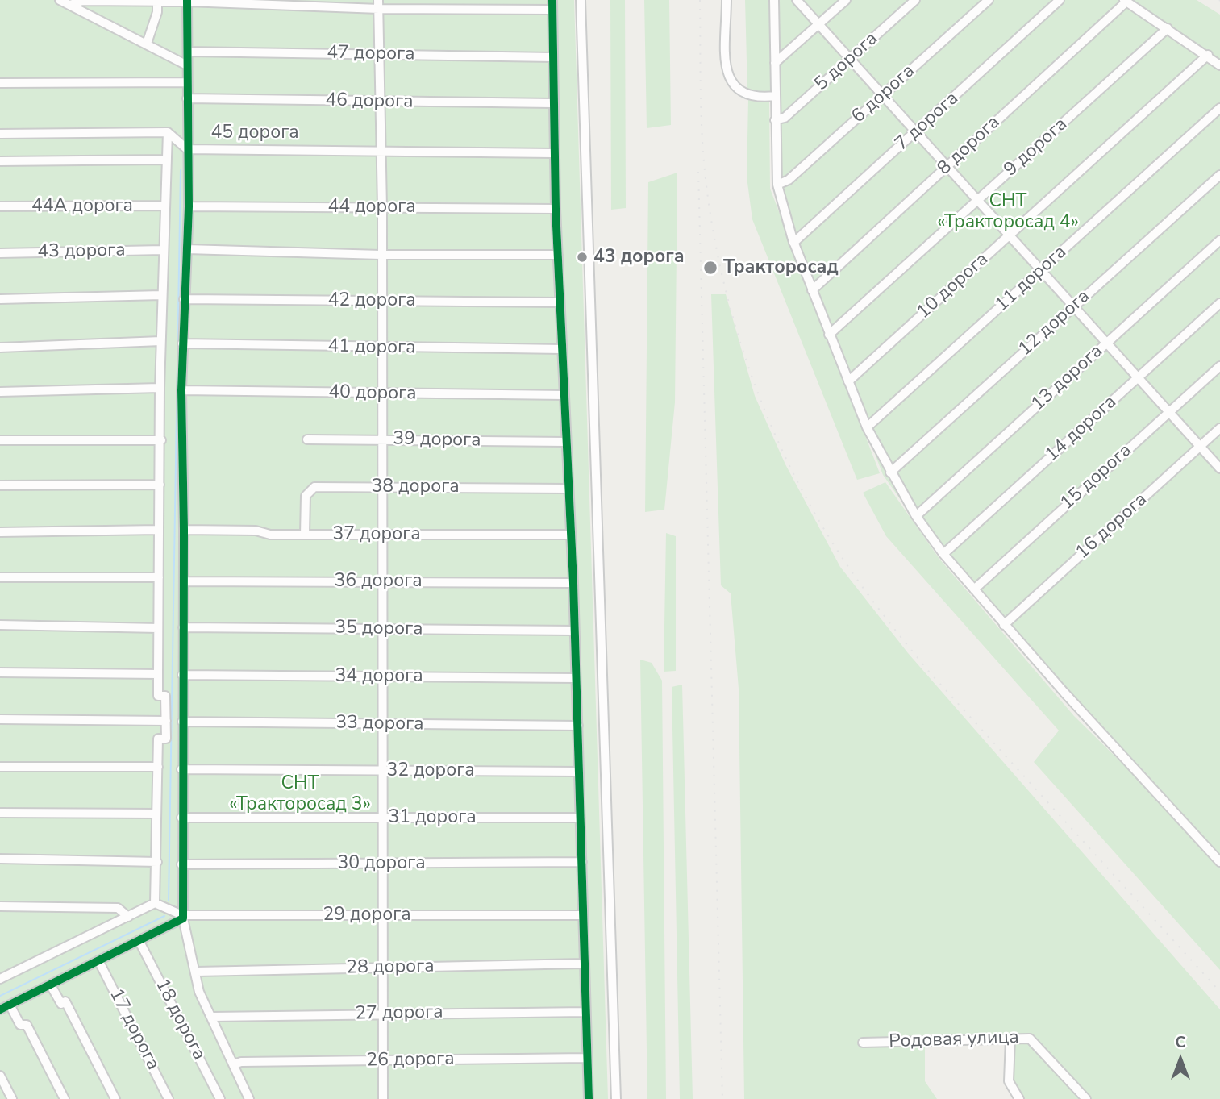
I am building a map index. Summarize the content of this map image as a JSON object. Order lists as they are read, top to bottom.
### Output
{
  "streets": {
    "street": [
      "47 дорога",
      "5 дорога",
      "6 дорога",
      "46 дорога",
      "7 дорога",
      "45 дорога",
      "8 дорога",
      "9 дорога",
      "44А дорога",
      "44 дорога",
      "43 дорога",
      "11 дорога",
      "10 дорога",
      "42 дорога",
      "12 дорога",
      "41 дорога",
      "13 дорога",
      "40 дорога",
      "14 дорога",
      "39 дорога",
      "15 дорога",
      "38 дорога",
      "16 дорога",
      "37 дорога",
      "36 дорога",
      "35 дорога",
      "34 дорога",
      "33 дорога",
      "32 дорога",
      "31 дорога",
      "30 дорога",
      "29 дорога",
      "28 дорога",
      "27 дорога",
      "18 дорога",
      "17 дорога",
      "Родовая улица",
      "26 дорога"
    ]
  },
  "crossings": [
    ["38 дорога", "37 дорога"]
  ],
  "parks": ["СНТ «Тракторосад 4»", "СНТ «Тракторосад 3»"],
  "places": ["43 дорога", "Тракторосад"],
  "north": "top"
}
